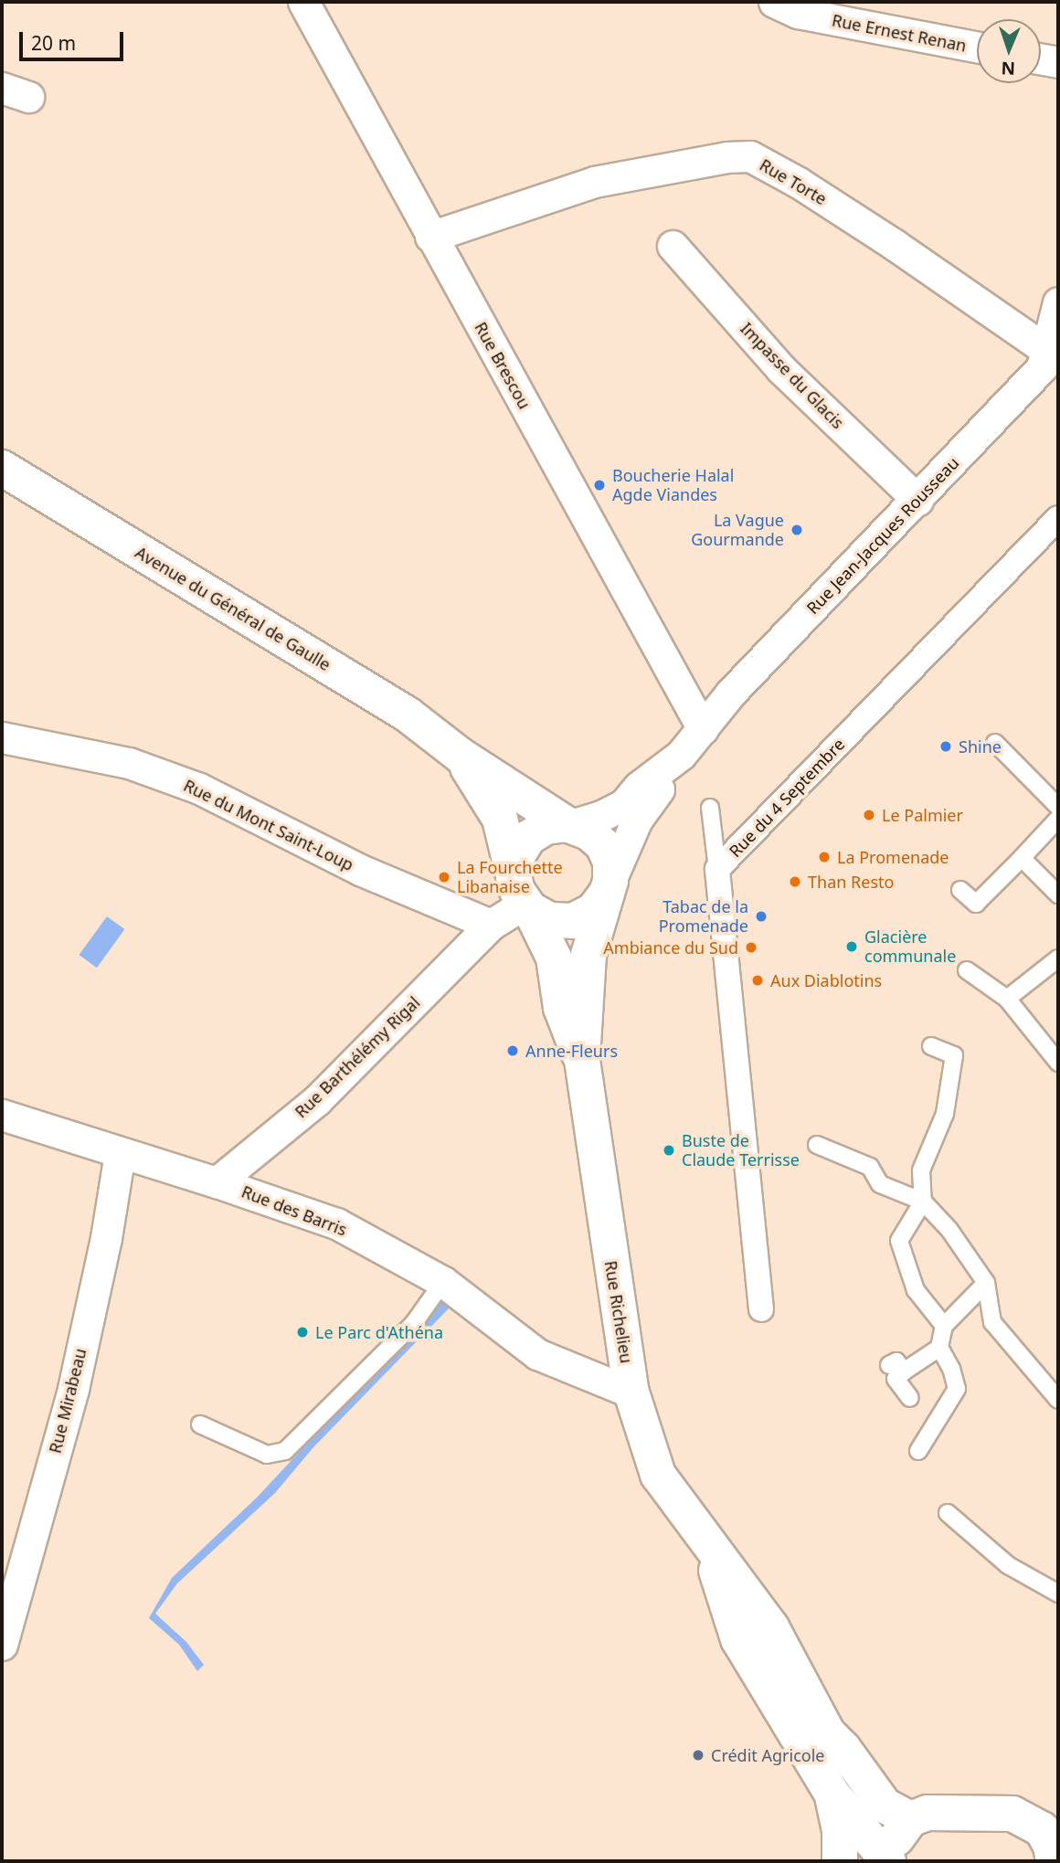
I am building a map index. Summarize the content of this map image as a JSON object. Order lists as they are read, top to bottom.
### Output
{
  "streets": {
    "main road": ["Avenue du Général de Gaulle", "Rue Richelieu"],
    "street": [
      "Rue Ernest Renan",
      "Rue Torte",
      "Rue Brescou",
      "Impasse du Glacis",
      "Rue Jean-Jacques Rousseau",
      "Rue du 4 Septembre",
      "Rue du Mont Saint-Loup",
      "Rue Barthélémy Rigal",
      "Rue des Barris",
      "Rue Mirabeau"
    ]
  },
  "crossings": [
    ["Rue Torte", "Rue Brescou"],
    ["Rue Torte", "Rue Jean-Jacques Rousseau"],
    ["Rue Brescou", "Rue Jean-Jacques Rousseau"],
    ["Impasse du Glacis", "Rue Jean-Jacques Rousseau"],
    ["Rue Jean-Jacques Rousseau", "Avenue du Général de Gaulle"],
    ["Rue Jean-Jacques Rousseau", "Rue Richelieu"],
    ["Avenue du Général de Gaulle", "Rue Richelieu"],
    ["Rue du Mont Saint-Loup", "Rue Barthélémy Rigal"],
    ["Rue Barthélémy Rigal", "Rue des Barris"],
    ["Rue des Barris", "Rue Richelieu"],
    ["Rue des Barris", "Rue Mirabeau"]
  ],
  "places": [
    "Boucherie Halal Agde Viandes",
    "La Vague Gourmande",
    "Shine",
    "Le Palmier",
    "La Promenade",
    "La Fourchette Libanaise",
    "Than Resto",
    "Tabac de la Promenade",
    "Glacière communale",
    "Ambiance du Sud",
    "Aux Diablotins",
    "Anne-Fleurs",
    "Buste de Claude Terrisse",
    "Le Parc d'Athéna",
    "Crédit Agricole"
  ],
  "scale_bar": "20 m",
  "north": "bottom"
}
